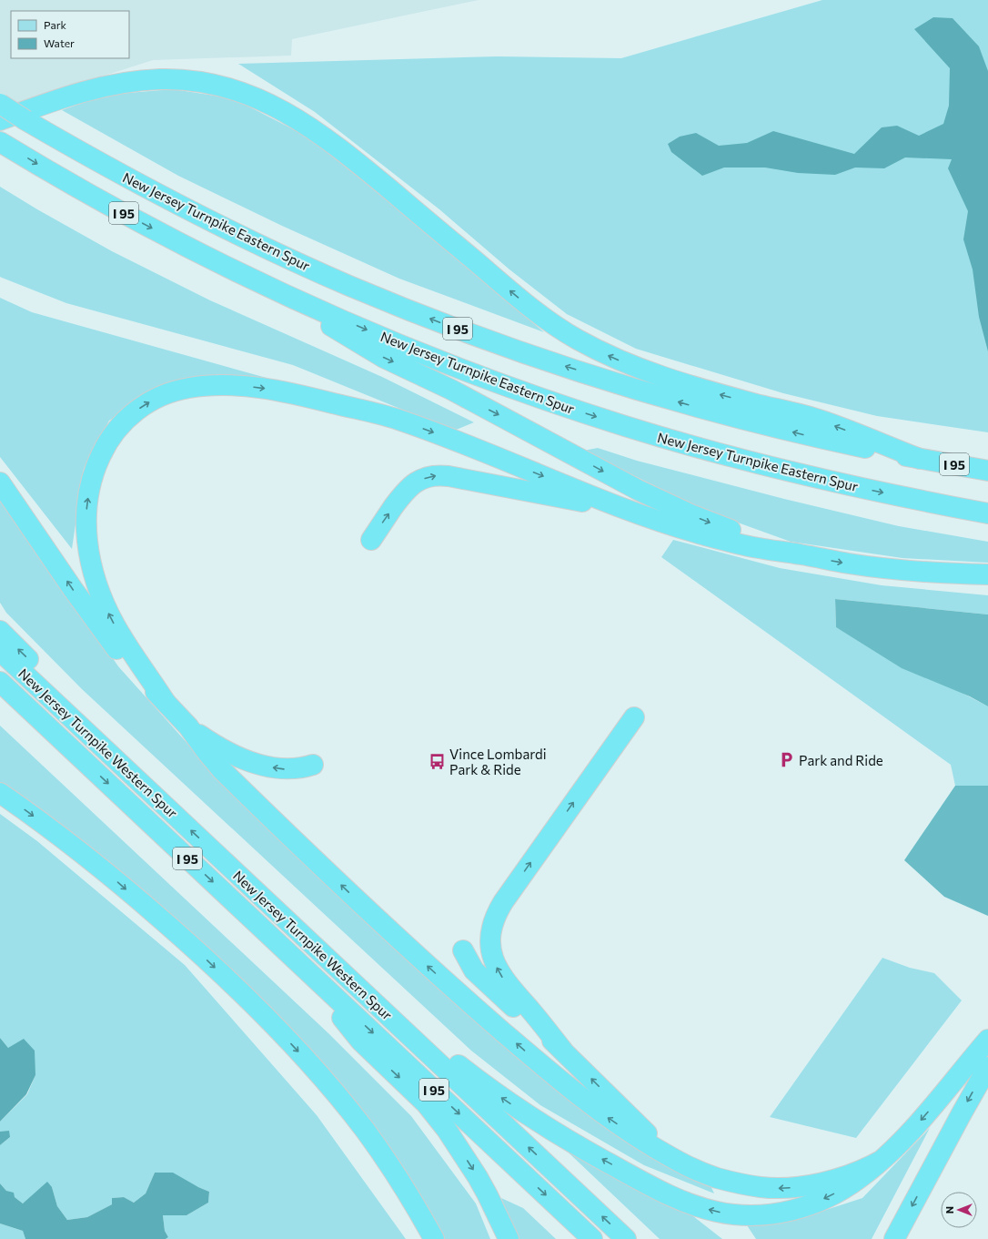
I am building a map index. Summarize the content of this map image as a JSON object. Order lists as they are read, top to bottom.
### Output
{
  "streets": {
    "highway": ["I 95", "New Jersey Turnpike Eastern Spur", "New Jersey Turnpike Western Spur"]
  },
  "places": {
    "parking": ["Park and Ride"],
    "bus stop": ["Vince Lombardi Park & Ride"]
  },
  "legend": ["Park", "Water"],
  "north": "left"
}
